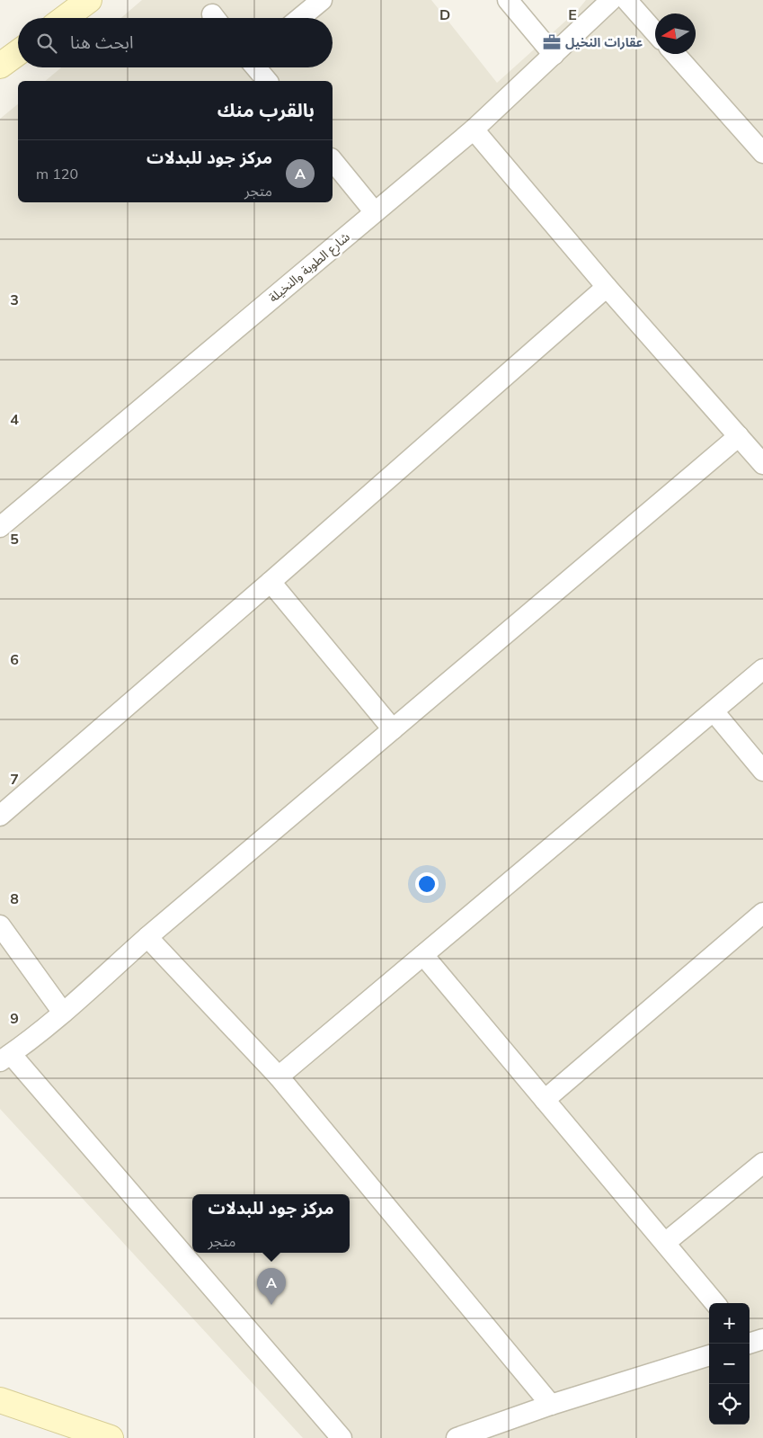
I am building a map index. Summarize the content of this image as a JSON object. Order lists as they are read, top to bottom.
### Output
{
  "streets": {
    "street": ["شارع الطوبة والنخيلة"]
  },
  "places": {
    "office": ["عقارات النخيل"]
  },
  "north": "left",
  "page": {
    "search": "ابحث هنا",
    "heading": "بالقرب منك",
    "list": [
      {
        "mark": "A",
        "name": "مركز جود للبدلات",
        "note": "متجر",
        "value": "120 m"
      }
    ],
    "popup": ["مركز جود للبدلات", "متجر"],
    "pins": "A",
    "map_buttons": ["+", "−"]
  },
  "grid": {
    "columns": ["D", "E"],
    "rows": [
      "3",
      "4",
      "5",
      "6",
      "7",
      "8",
      "9"
    ]
  }
}
